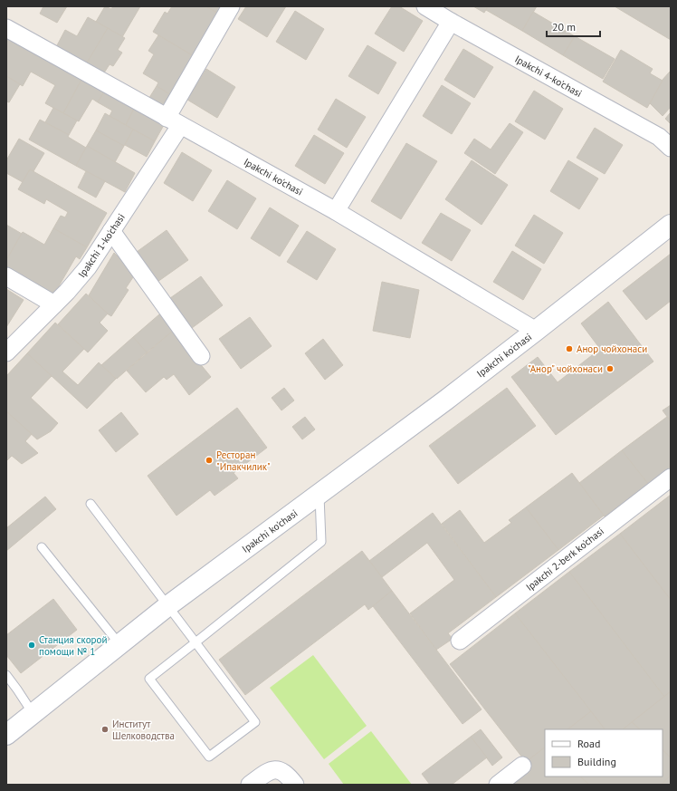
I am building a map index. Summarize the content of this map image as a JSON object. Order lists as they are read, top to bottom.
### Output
{
  "streets": {
    "main road": ["Ipakchi ko'chasi"],
    "street": ["Ipakchi 4-ko'chasi", "Ipakchi 1-ko'chasi", "Ipakchi 2-berk ko'chasi"]
  },
  "crossings": [
    ["Ipakchi ko'chasi", "Ipakchi 1-ko'chasi"]
  ],
  "places": [
    "Анор чойхонаси",
    "\"Анор\" чойхонаси",
    "Ресторан \"Ипакчилик\"",
    "Станция скорой помощи № 1",
    "Институт Шелководства"
  ],
  "legend": ["Road", "Building"],
  "scale_bar": "20 m"
}
